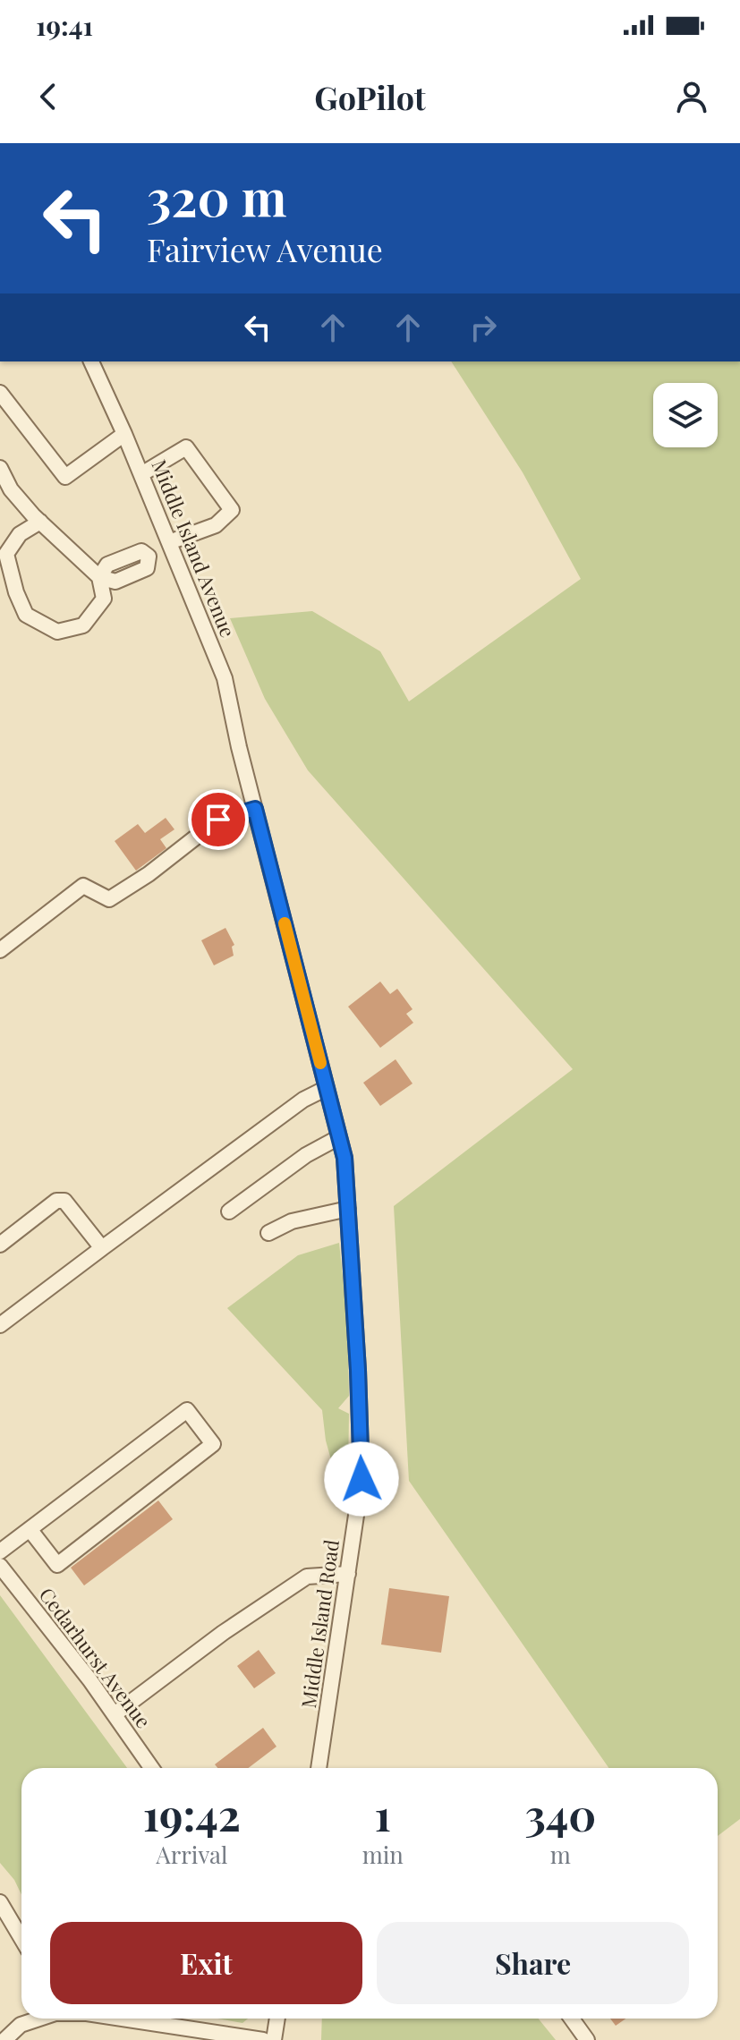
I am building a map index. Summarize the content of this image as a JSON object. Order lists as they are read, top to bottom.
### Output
{
  "streets": {
    "street": ["Middle Island Avenue", "Middle Island Road", "Cedarhurst Avenue"]
  },
  "crossings": [
    ["Middle Island Avenue", "Middle Island Road"]
  ],
  "page": {
    "status": "19:41",
    "header": "GoPilot",
    "turn": ["320 m", "Fairview Avenue"],
    "eta": [
      "19:42",
      "Arrival",
      "1",
      "min",
      "340",
      "m"
    ],
    "buttons": ["Exit", "Share"]
  }
}
